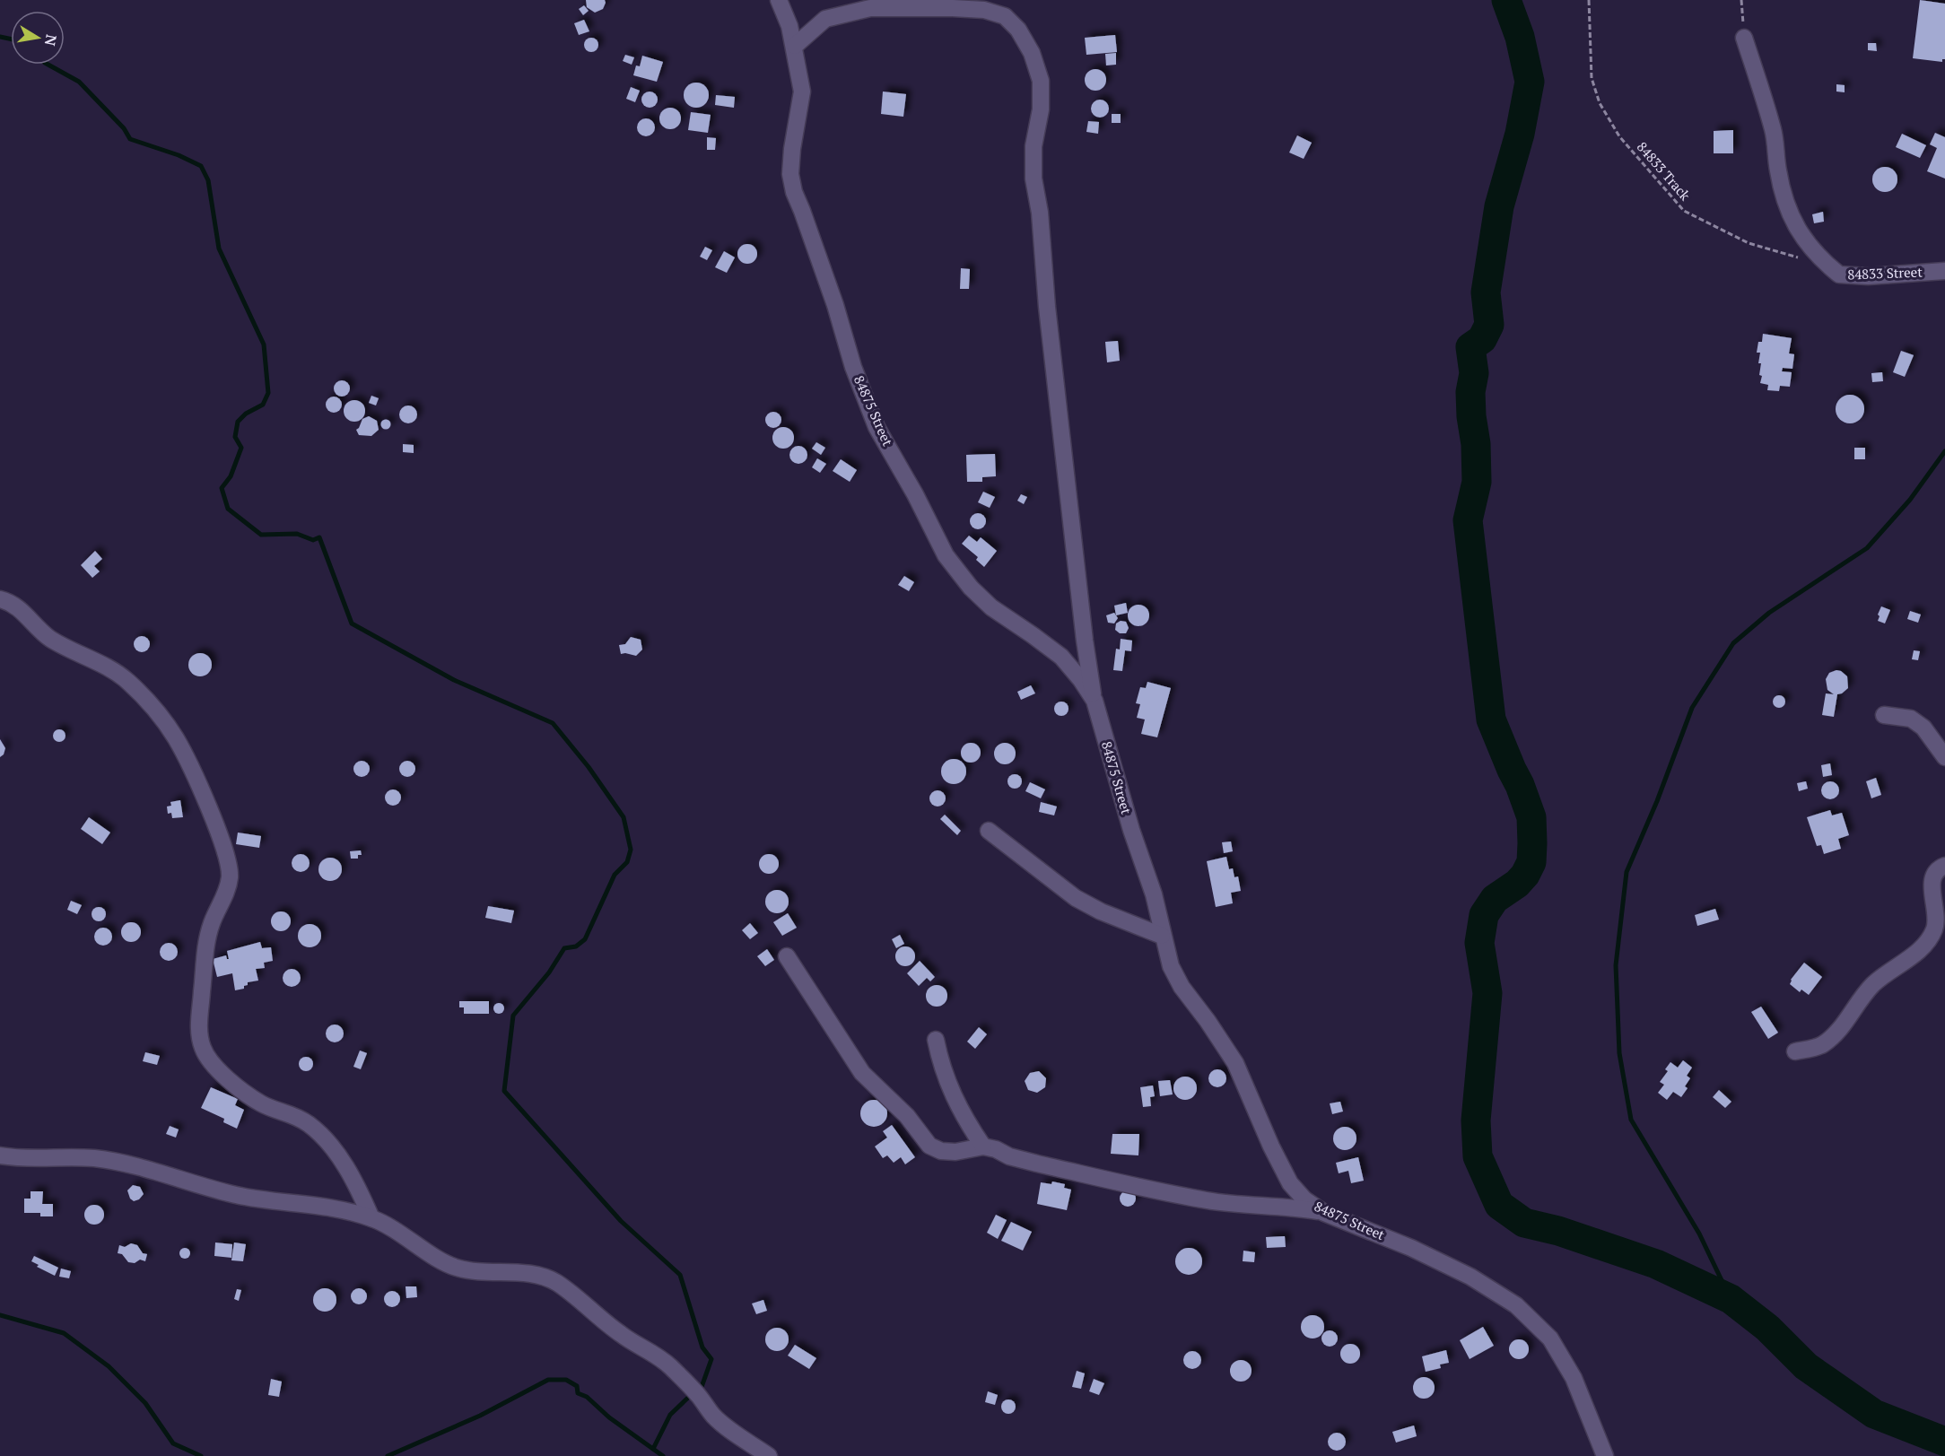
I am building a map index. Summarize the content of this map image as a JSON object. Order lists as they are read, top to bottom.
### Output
{
  "streets": {
    "street": ["84833 Street", "84875 Street"],
    "path": ["84833 Track"]
  },
  "north": "right"
}
